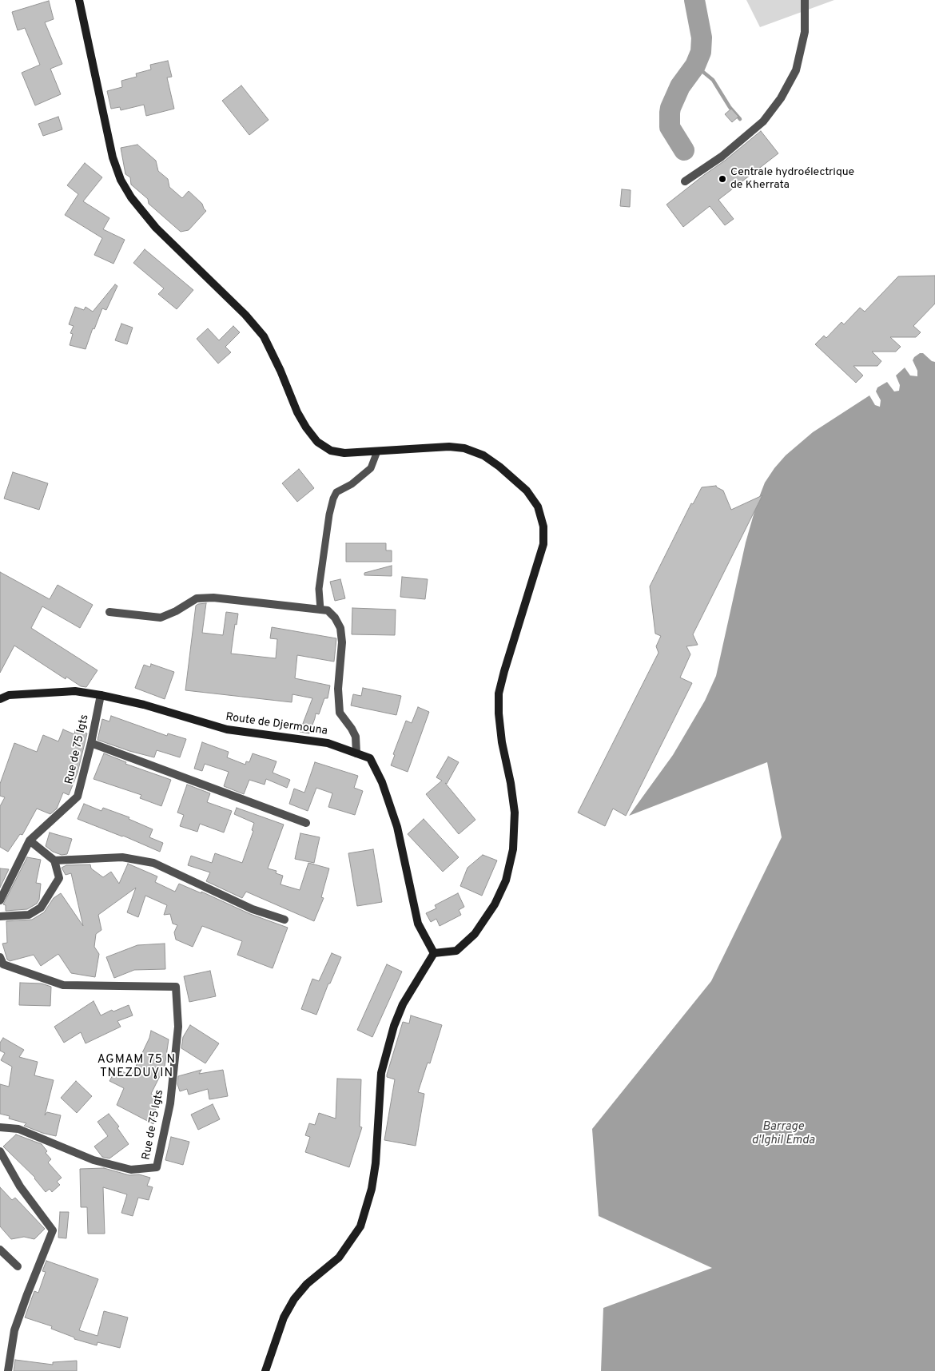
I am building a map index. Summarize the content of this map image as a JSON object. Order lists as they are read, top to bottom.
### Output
{
  "streets": {
    "main road": ["Route de Djermouna"],
    "street": ["Rue de 75 lgts"]
  },
  "crossings": [
    ["Route de Djermouna", "Rue de 75 lgts"]
  ],
  "districts": ["AGMAM 75 N TNEZDUƔIN"],
  "water": ["Barrage d'Ighil Emda"],
  "places": ["Centrale hydroélectrique de Kherrata"]
}
